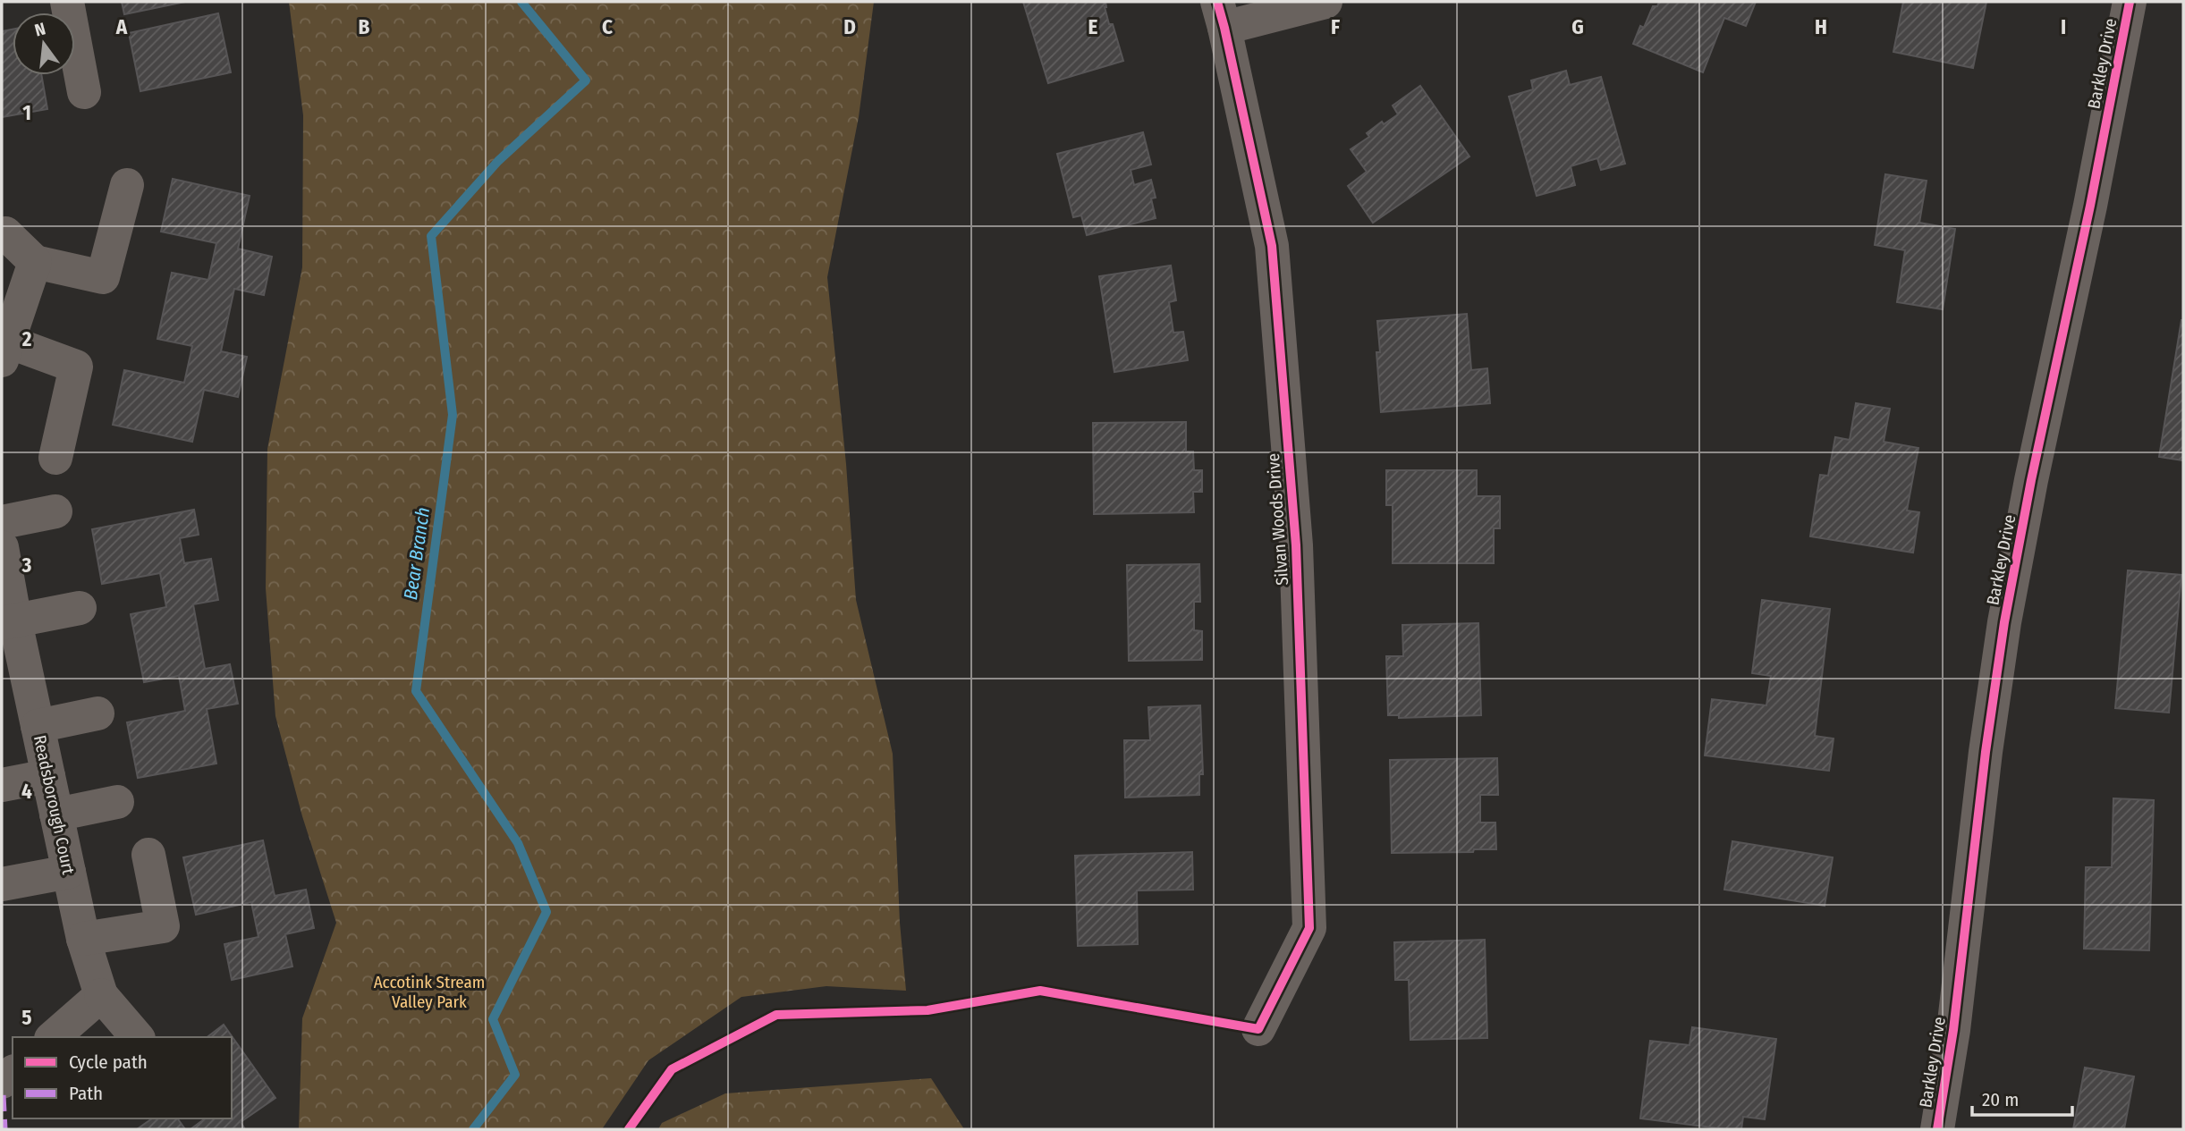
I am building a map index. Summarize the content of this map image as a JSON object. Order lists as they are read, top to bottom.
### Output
{
  "streets": {
    "street": ["Barkley Drive", "Silvan Woods Drive", "Readsborough Court"]
  },
  "water": ["Bear Branch"],
  "parks": ["Accotink Stream Valley Park"],
  "legend": ["Cycle path", "Path"],
  "scale_bar": "20 m",
  "north": "top",
  "grid": {
    "columns": [
      "A",
      "B",
      "C",
      "D",
      "E",
      "F",
      "G",
      "H",
      "I"
    ],
    "rows": [
      "1",
      "2",
      "3",
      "4",
      "5"
    ]
  }
}
